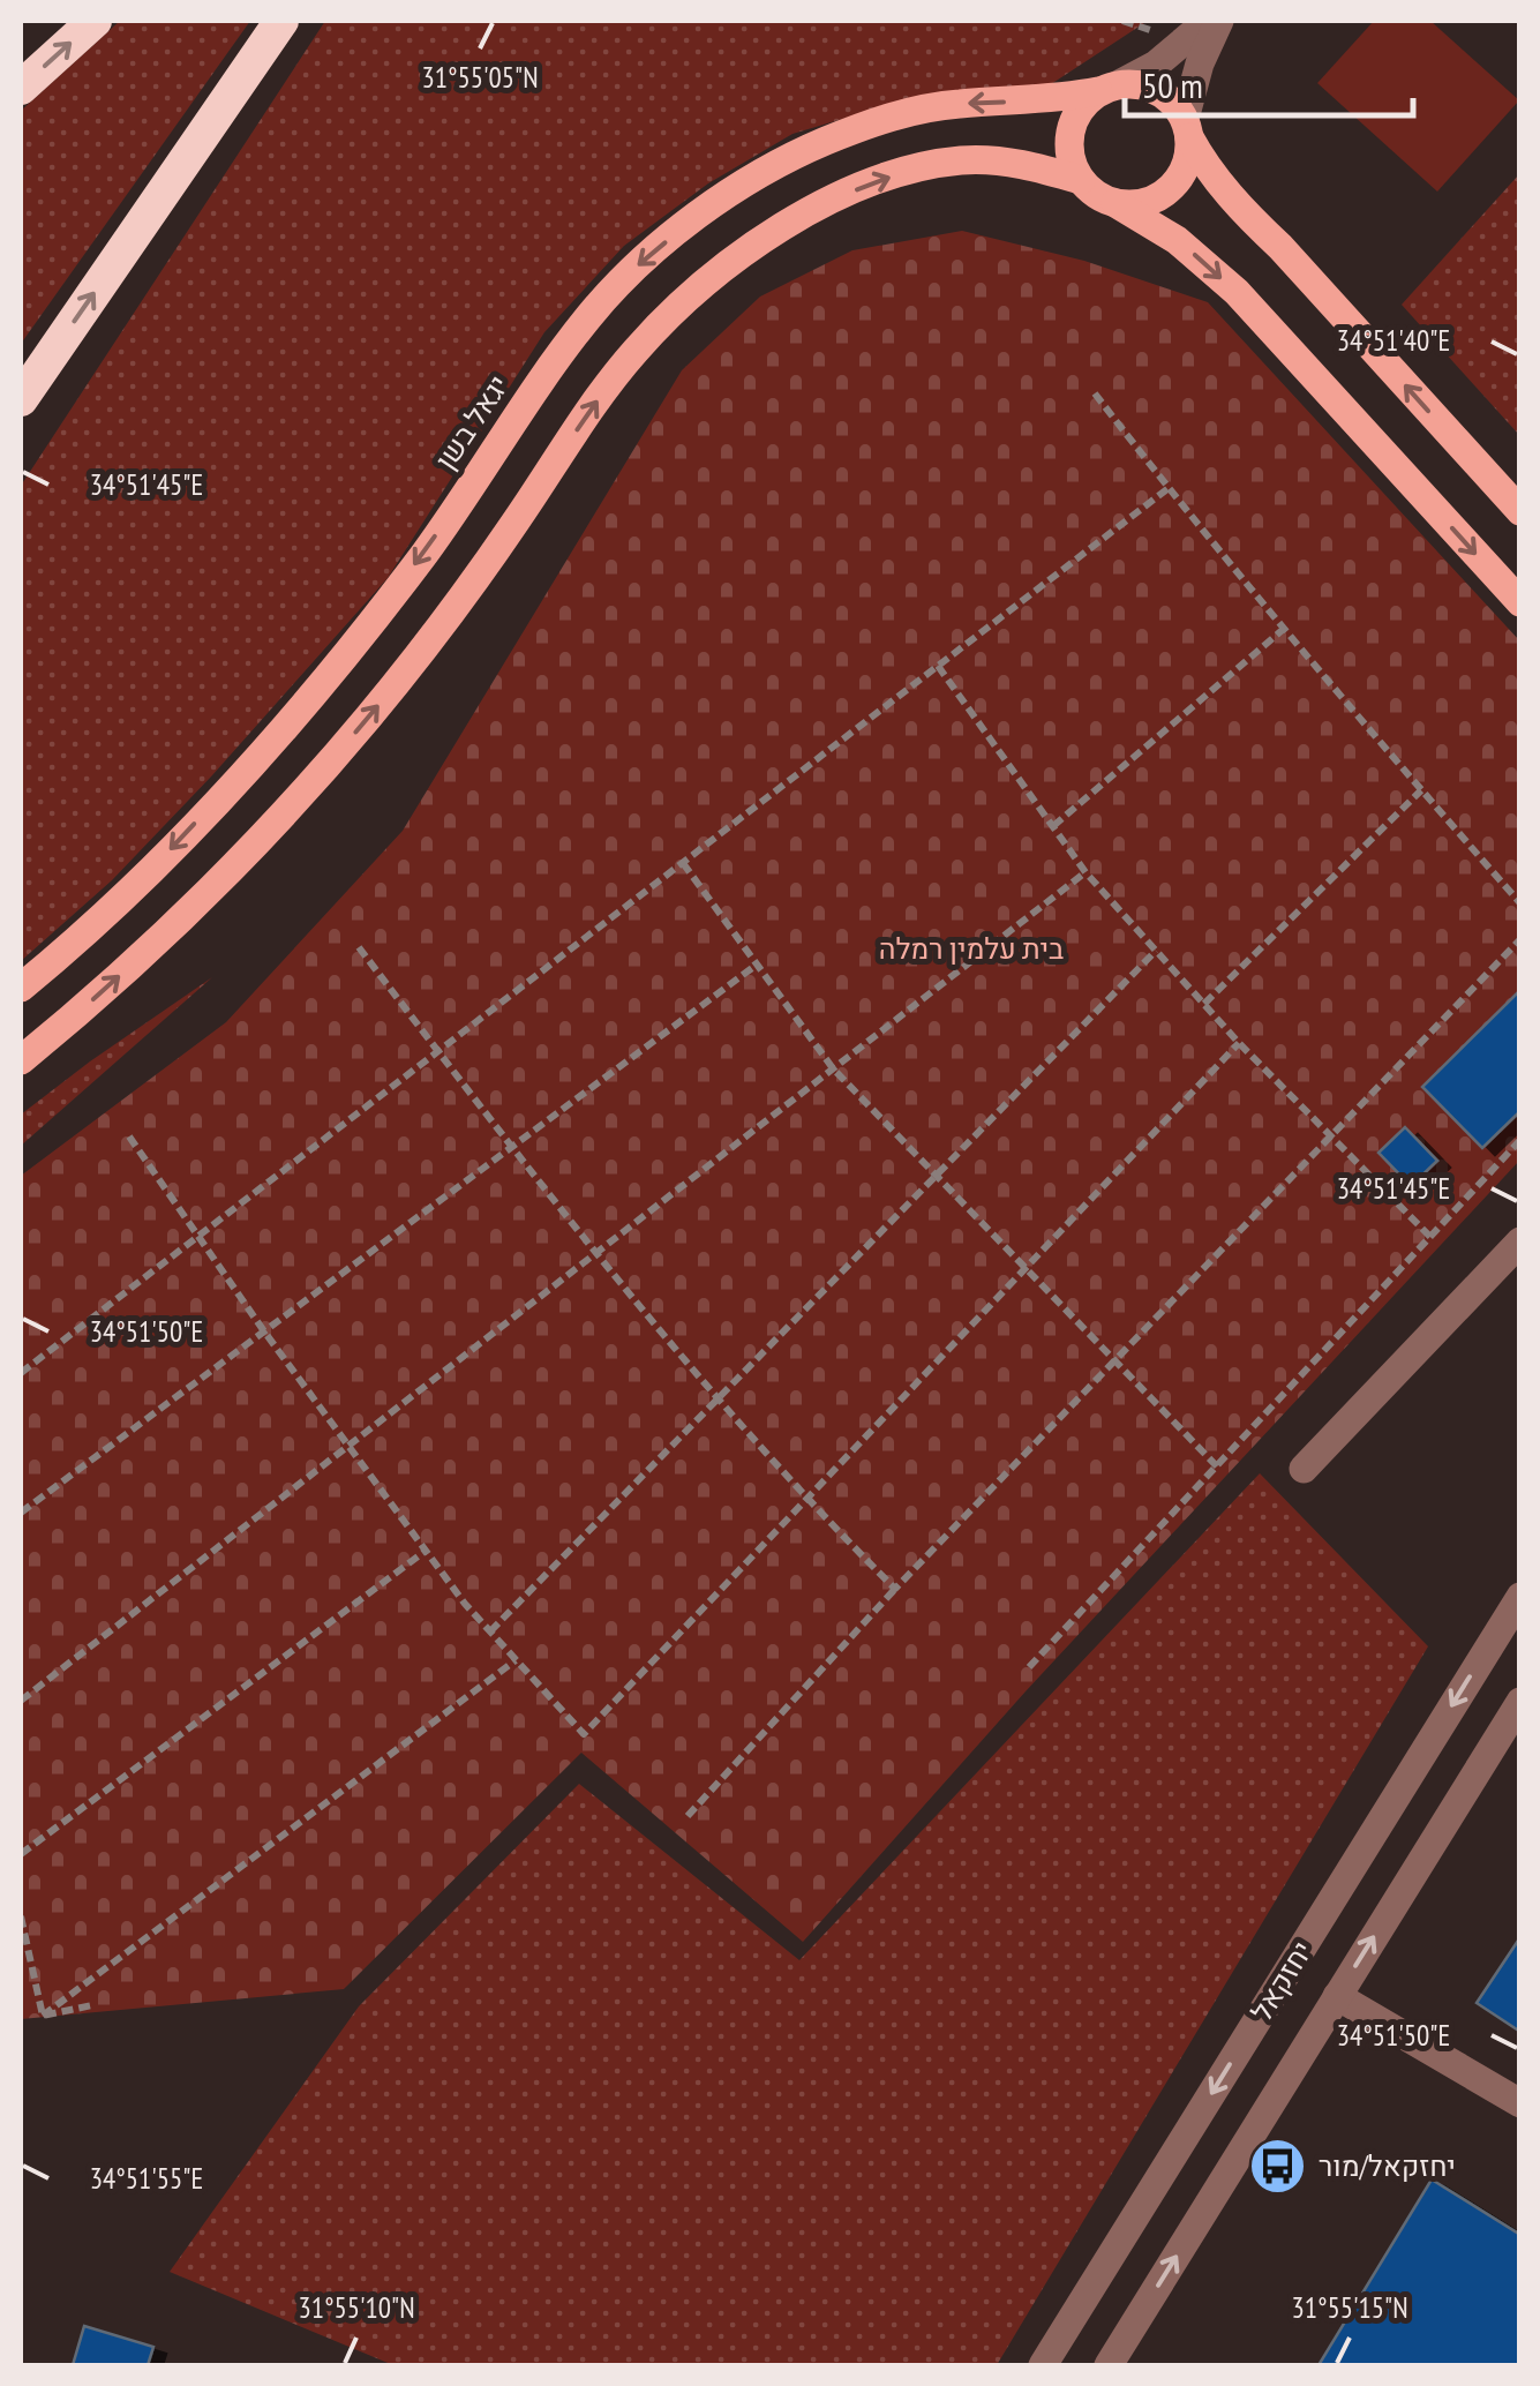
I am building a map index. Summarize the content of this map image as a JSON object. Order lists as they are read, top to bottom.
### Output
{
  "streets": {
    "main road": ["יגאל בשן"],
    "street": ["יחזקאל"]
  },
  "parks": ["בית עלמין רמלה"],
  "places": {
    "bus stop": ["יחזקאל/מור"]
  },
  "scale_bar": "50 m",
  "coordinates": [
    "31°55'05\"N",
    "34°51'40\"E",
    "34°51'45\"E",
    "34°51'50\"E",
    "34°51'55\"E",
    "31°55'10\"N",
    "31°55'15\"N"
  ]
}
